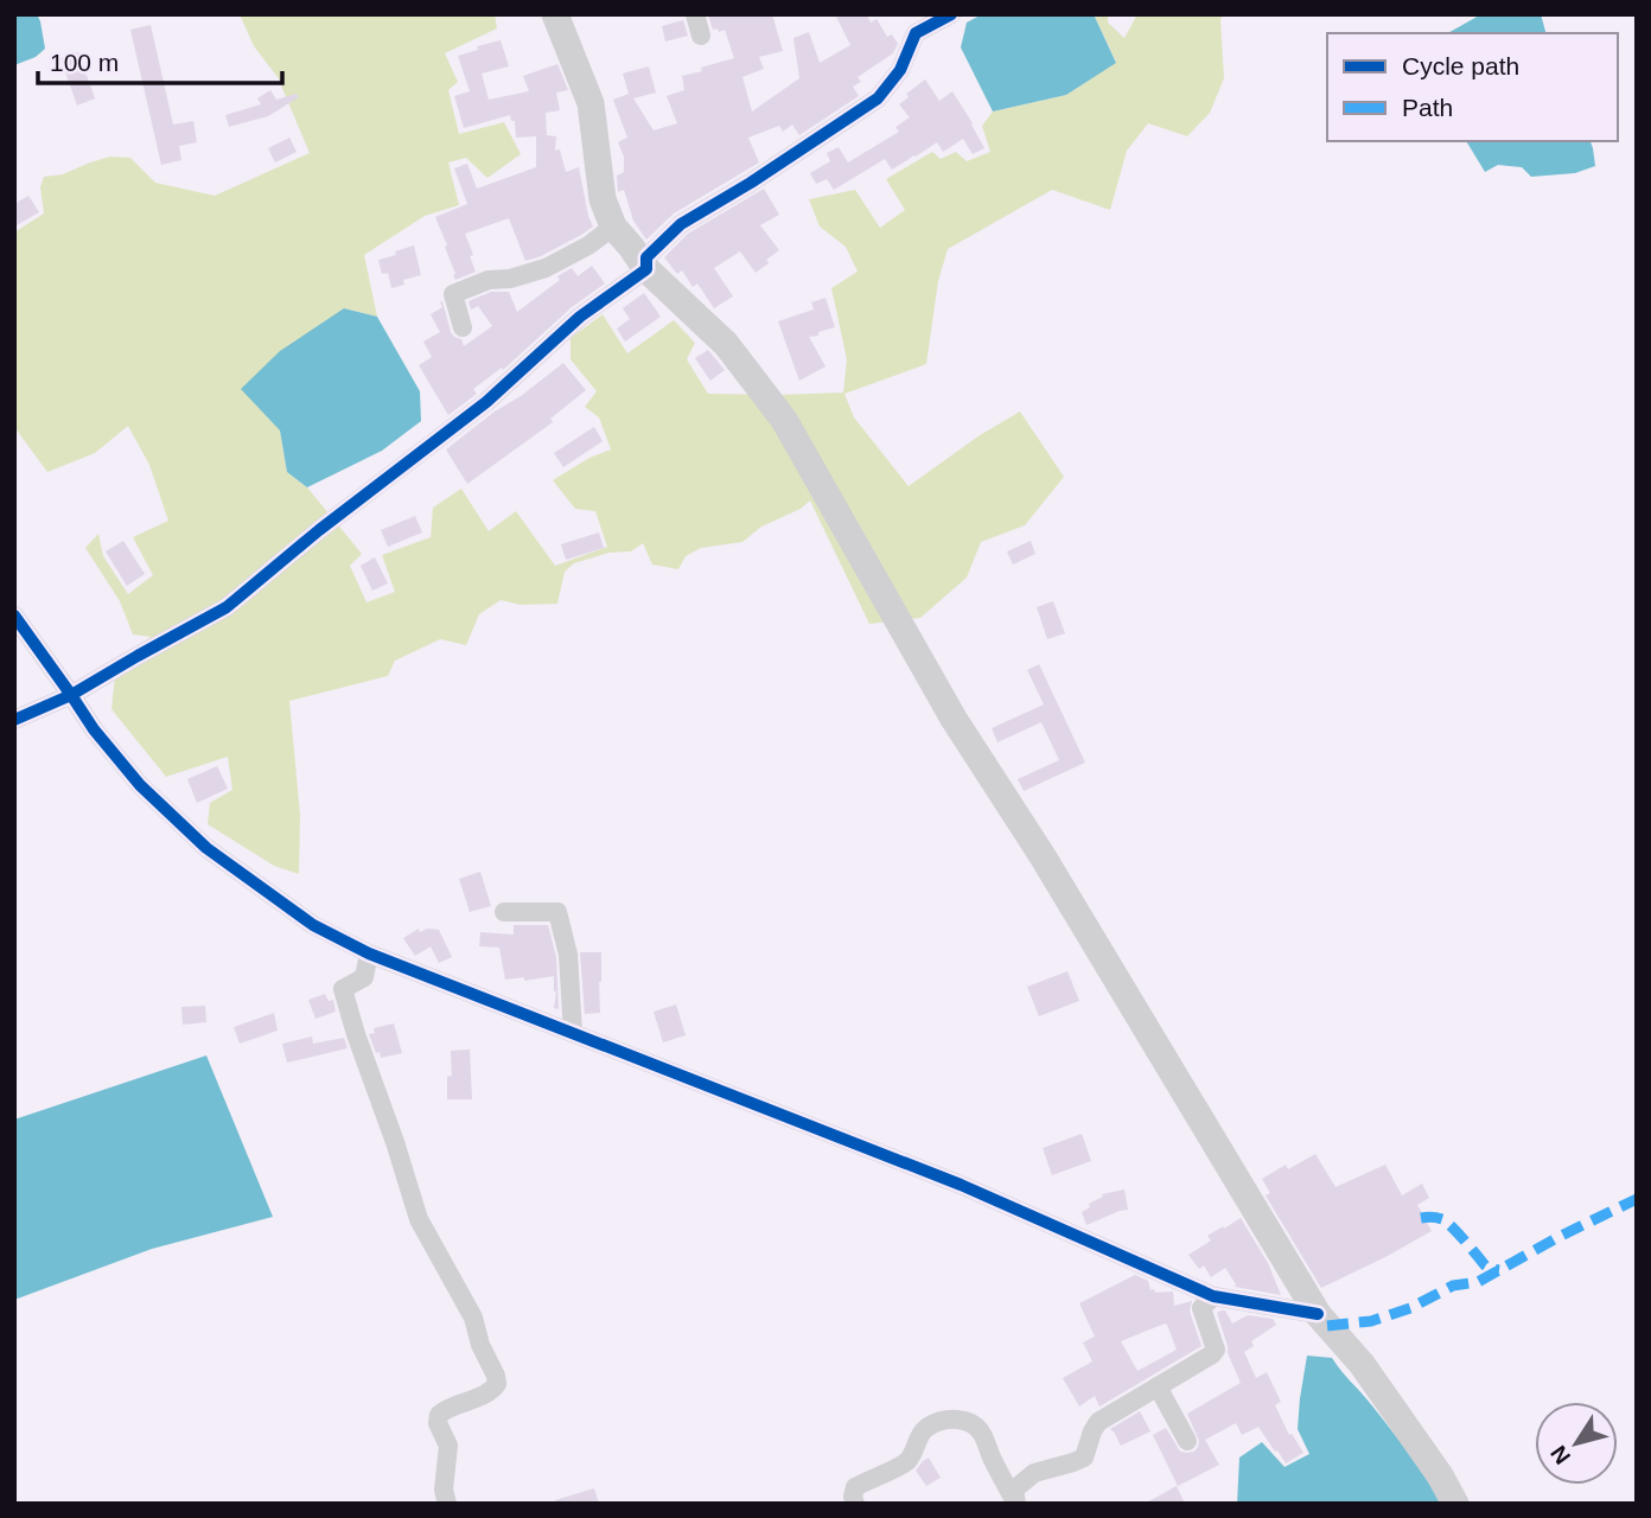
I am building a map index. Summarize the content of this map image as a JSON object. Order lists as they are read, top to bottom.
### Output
{
  "legend": ["Cycle path", "Path"],
  "scale_bar": "100 m",
  "north": "bottom left"
}
